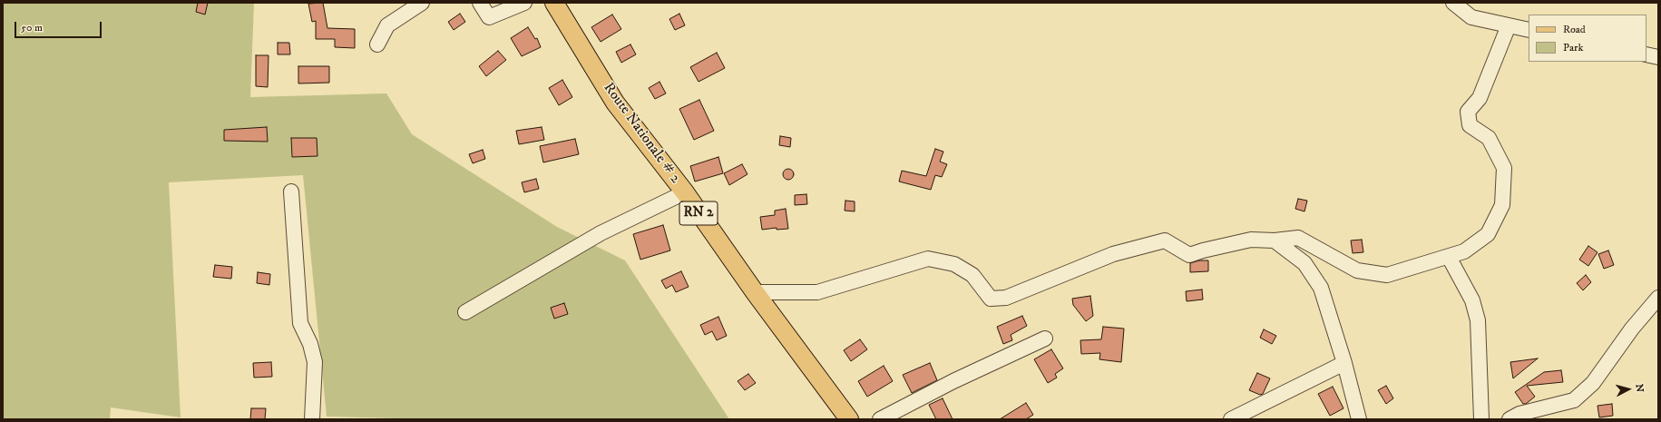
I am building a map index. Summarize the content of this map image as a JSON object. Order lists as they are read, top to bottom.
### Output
{
  "streets": {
    "main road": ["Route Nationale # 2", "RN 2"]
  },
  "legend": ["Road", "Park"],
  "scale_bar": "50 m",
  "north": "right"
}
